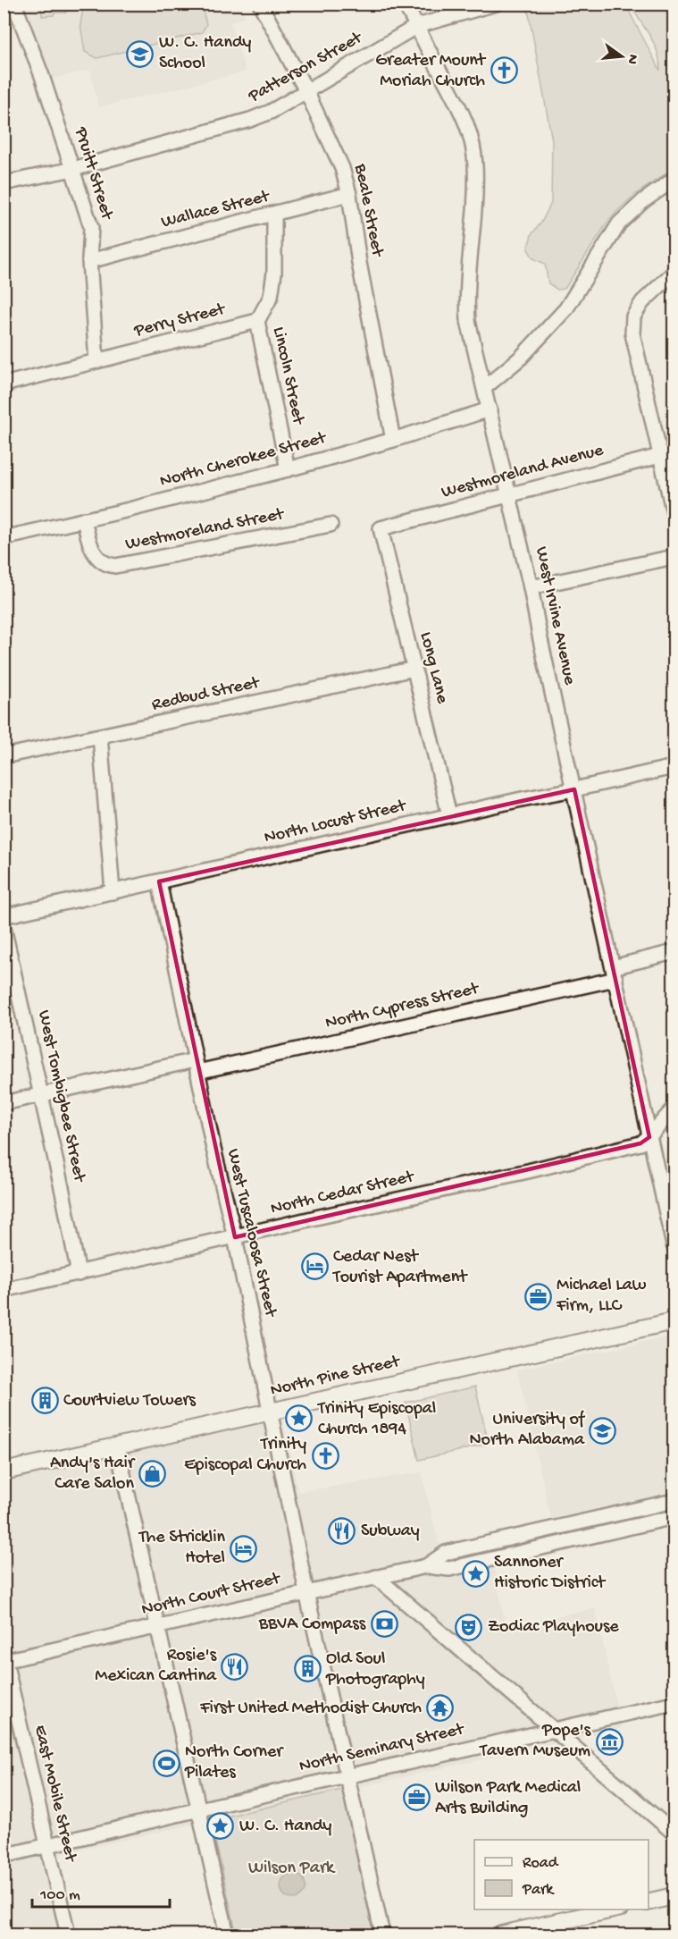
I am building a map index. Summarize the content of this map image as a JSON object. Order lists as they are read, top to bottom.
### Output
{
  "streets": {
    "main road": ["North Pine Street"],
    "street": [
      "Patterson Street",
      "Pruitt Street",
      "Wallace Street",
      "Beale Street",
      "Perry Street",
      "Lincoln Street",
      "North Cherokee Street",
      "Westmoreland Avenue",
      "Westmoreland Street",
      "West Irvine Avenue",
      "Long Lane",
      "Redbud Street",
      "North Locust Street",
      "North Cypress Street",
      "West Tombigbee Street",
      "North Cedar Street",
      "West Tuscaloosa Street",
      "North Court Street",
      "North Seminary Street",
      "East Mobile Street"
    ]
  },
  "crossings": [
    ["Patterson Street", "Pruitt Street"],
    ["Patterson Street", "Beale Street"],
    ["Patterson Street", "West Irvine Avenue"],
    ["Pruitt Street", "Wallace Street"],
    ["Pruitt Street", "Perry Street"],
    ["Wallace Street", "Beale Street"],
    ["Beale Street", "North Cherokee Street"],
    ["Perry Street", "Lincoln Street"],
    ["Lincoln Street", "North Cherokee Street"],
    ["North Cherokee Street", "Westmoreland Street"],
    ["North Cherokee Street", "West Irvine Avenue"],
    ["Westmoreland Avenue", "West Irvine Avenue"],
    ["Westmoreland Avenue", "Long Lane"],
    ["West Irvine Avenue", "North Locust Street"],
    ["West Irvine Avenue", "North Cypress Street"],
    ["West Irvine Avenue", "North Cedar Street"],
    ["Long Lane", "Redbud Street"],
    ["Long Lane", "North Locust Street"],
    ["North Locust Street", "West Tuscaloosa Street"],
    ["North Cypress Street", "West Tombigbee Street"],
    ["North Cypress Street", "West Tuscaloosa Street"],
    ["West Tombigbee Street", "North Cedar Street"],
    ["North Cedar Street", "West Tuscaloosa Street"],
    ["West Tuscaloosa Street", "North Pine Street"],
    ["West Tuscaloosa Street", "North Court Street"],
    ["West Tuscaloosa Street", "North Seminary Street"],
    ["North Court Street", "East Mobile Street"],
    ["North Seminary Street", "East Mobile Street"]
  ],
  "parks": ["Wilson Park"],
  "places": {
    "school or university": ["W. C. Handy School", "University of North Alabama"],
    "church": ["Greater Mount Moriah Church", "Trinity Episcopal Church"],
    "hotel": ["Cedar Nest Tourist Apartment", "The Stricklin Hotel"],
    "office": ["Michael Law Firm, LLC", "Wilson Park Medical Arts Building"],
    "building": ["Courtview Towers", "Old Soul Photography"],
    "place": ["Trinity Episcopal Church 1894", "Sannoner Historic District", "W. C. Handy"],
    "shop": ["Andy's Hair Care Salon"],
    "restaurant": ["Subway", "Rosie's Mexican Cantina"],
    "bank": ["BBVA Compass"],
    "theatre": ["Zodiac Playhouse"],
    "temple": ["First United Methodist Church"],
    "museum": ["Pope's Tavern Museum"],
    "sports": ["North Corner Pilates"]
  },
  "legend": ["Road", "Park"],
  "scale_bar": "100 m",
  "north": "right"
}
